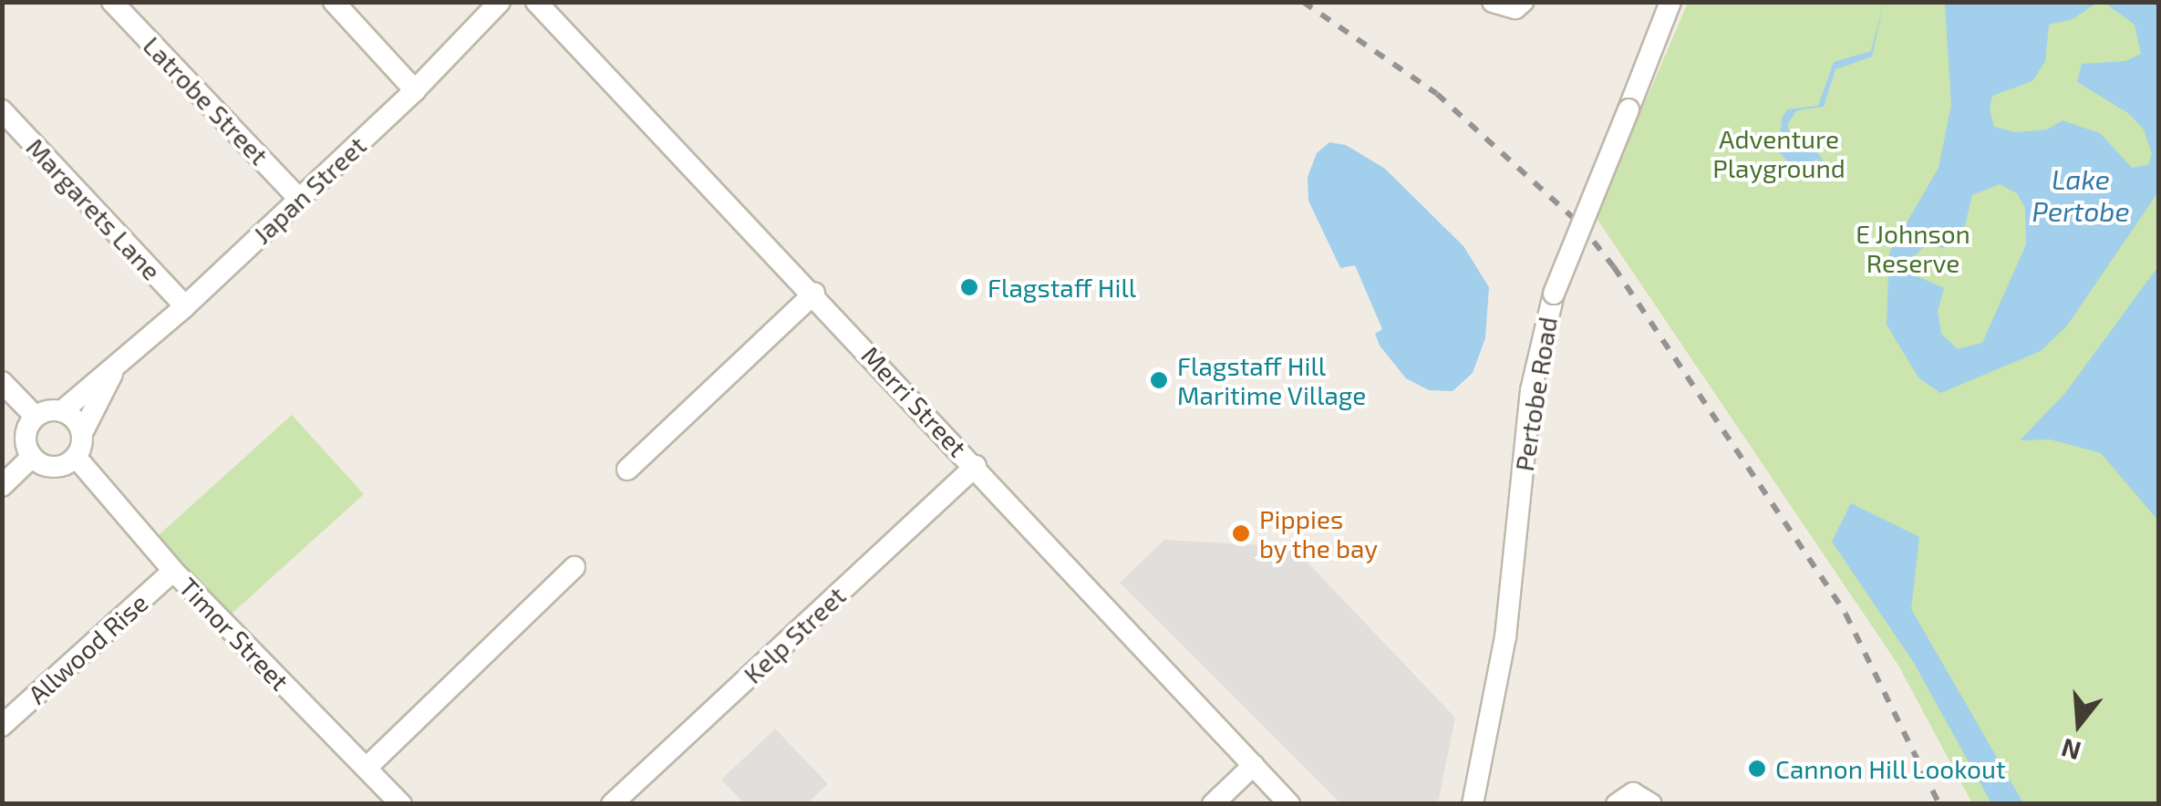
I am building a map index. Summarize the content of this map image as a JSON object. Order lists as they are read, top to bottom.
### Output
{
  "streets": {
    "street": [
      "Latrobe Street",
      "Japan Street",
      "Margarets Lane",
      "Pertobe Road",
      "Merri Street",
      "Timor Street",
      "Kelp Street",
      "Allwood Rise"
    ]
  },
  "crossings": [
    ["Latrobe Street", "Japan Street"],
    ["Japan Street", "Margarets Lane"],
    ["Japan Street", "Timor Street"],
    ["Merri Street", "Kelp Street"],
    ["Timor Street", "Allwood Rise"]
  ],
  "water": ["Lake Pertobe"],
  "parks": ["Adventure Playground", "E Johnson Reserve"],
  "places": [
    "Flagstaff Hill",
    "Flagstaff Hill Maritime Village",
    "Pippies by the bay",
    "Cannon Hill Lookout"
  ],
  "north": "bottom"
}
